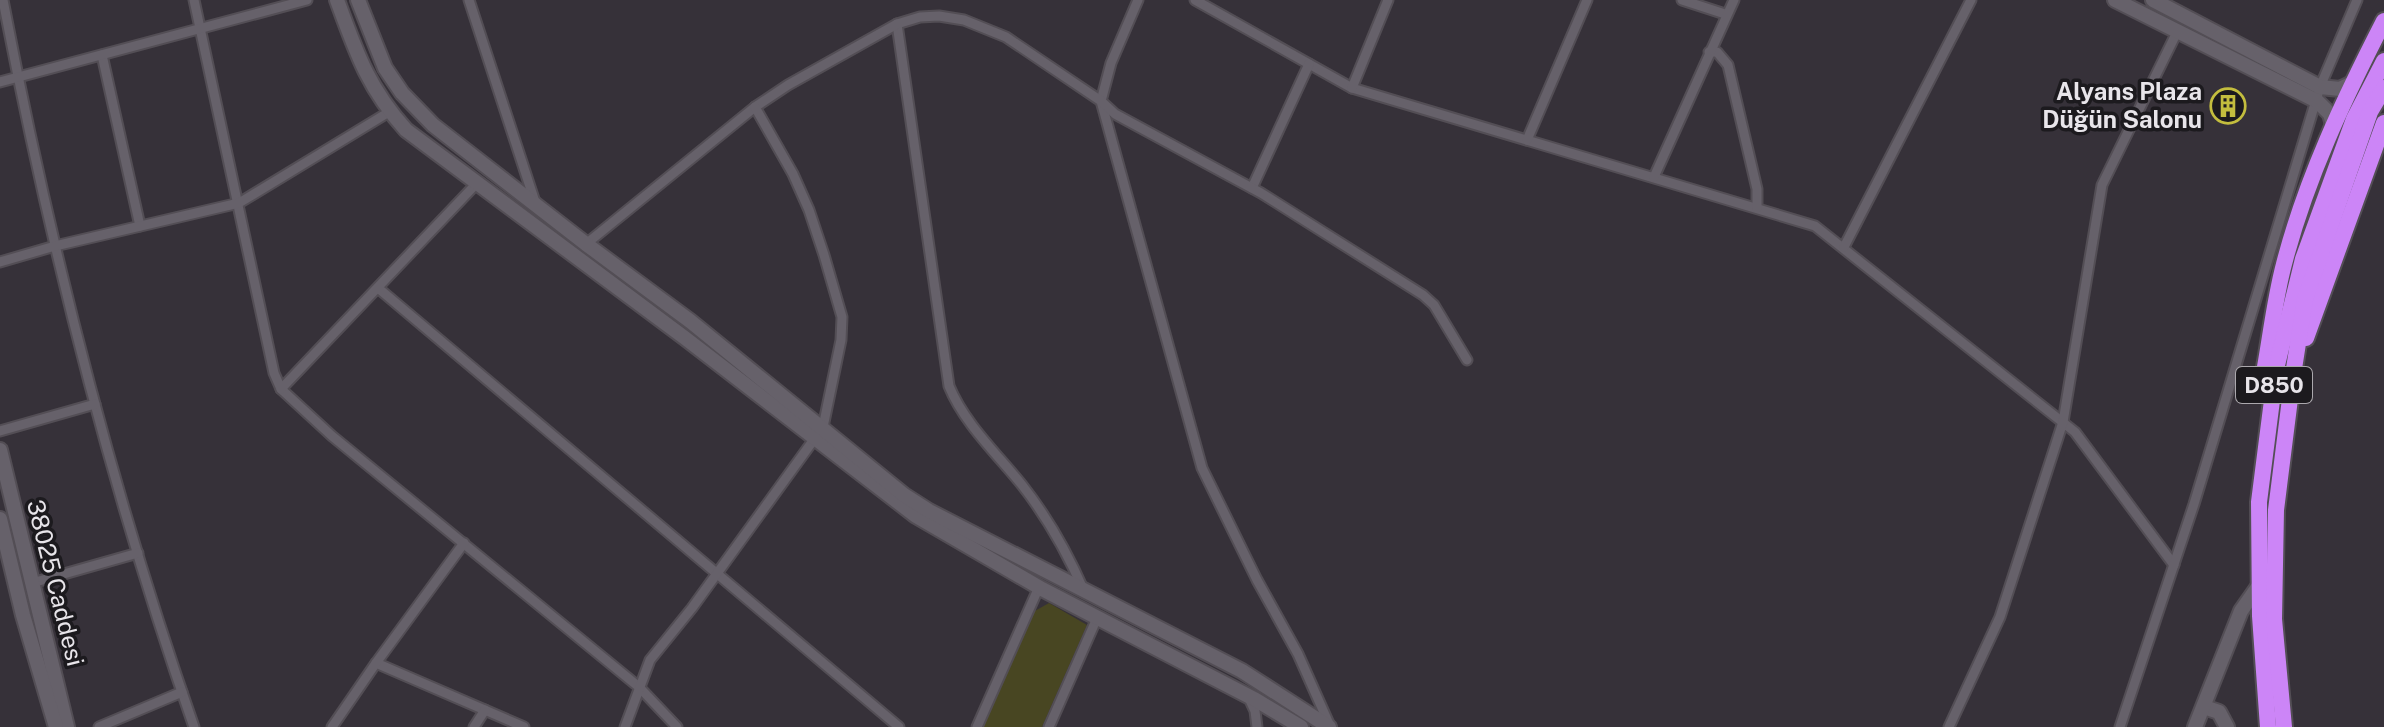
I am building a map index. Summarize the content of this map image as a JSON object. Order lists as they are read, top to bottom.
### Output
{
  "streets": {
    "highway": ["D850"],
    "street": ["38025 Caddesi"]
  },
  "places": {
    "building": ["Alyans Plaza Düğün Salonu"]
  }
}
